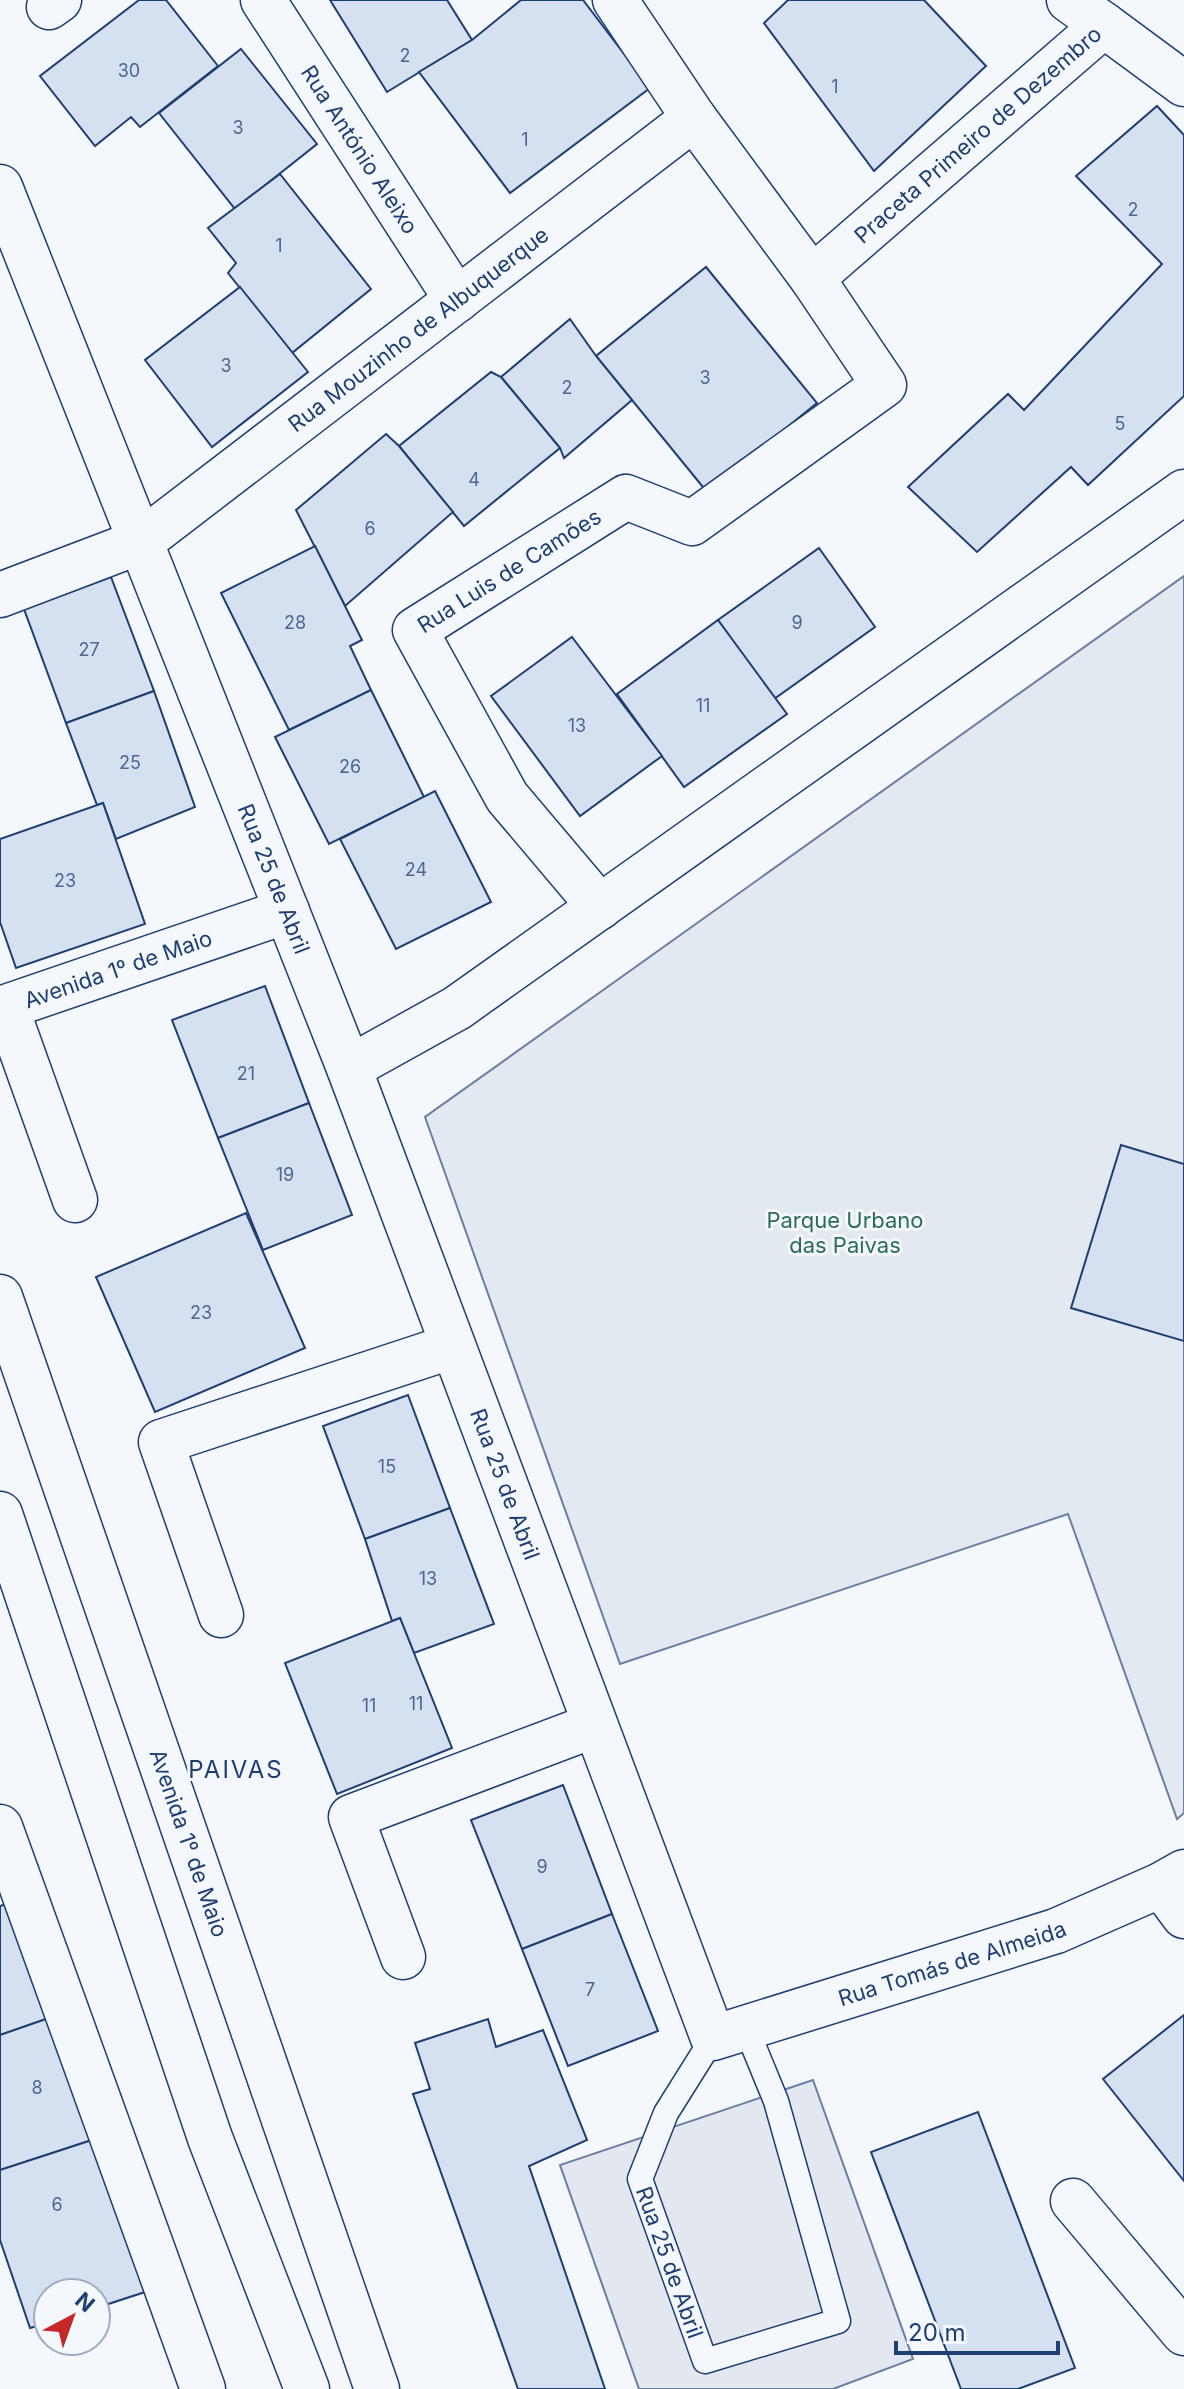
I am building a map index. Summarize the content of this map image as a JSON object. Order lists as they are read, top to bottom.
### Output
{
  "streets": {
    "street": [
      "Praceta Primeiro de Dezembro",
      "Rua António Aleixo",
      "Rua Mouzinho de Albuquerque",
      "Rua Luis de Camões",
      "Rua 25 de Abril",
      "Avenida 1º de Maio",
      "Rua Tomás de Almeida"
    ]
  },
  "crossings": [
    ["Praceta Primeiro de Dezembro", "Rua Luis de Camões"],
    ["Rua António Aleixo", "Rua Mouzinho de Albuquerque"],
    ["Rua Mouzinho de Albuquerque", "Rua 25 de Abril"],
    ["Rua 25 de Abril", "Avenida 1º de Maio"],
    ["Rua 25 de Abril", "Rua Tomás de Almeida"]
  ],
  "districts": ["PAIVAS"],
  "parks": ["Parque Urbano das Paivas"],
  "house_numbers": [
    "2",
    "30",
    "1",
    "3",
    "1",
    "2",
    "1",
    "3",
    "3",
    "2",
    "5",
    "4",
    "6",
    "28",
    "9",
    "27",
    "11",
    "13",
    "25",
    "26",
    "24",
    "23",
    "21",
    "19",
    "23",
    "15",
    "13",
    "11",
    "11",
    "9",
    "7",
    "8",
    "6"
  ],
  "scale_bar": "20 m",
  "north": "top right"
}
